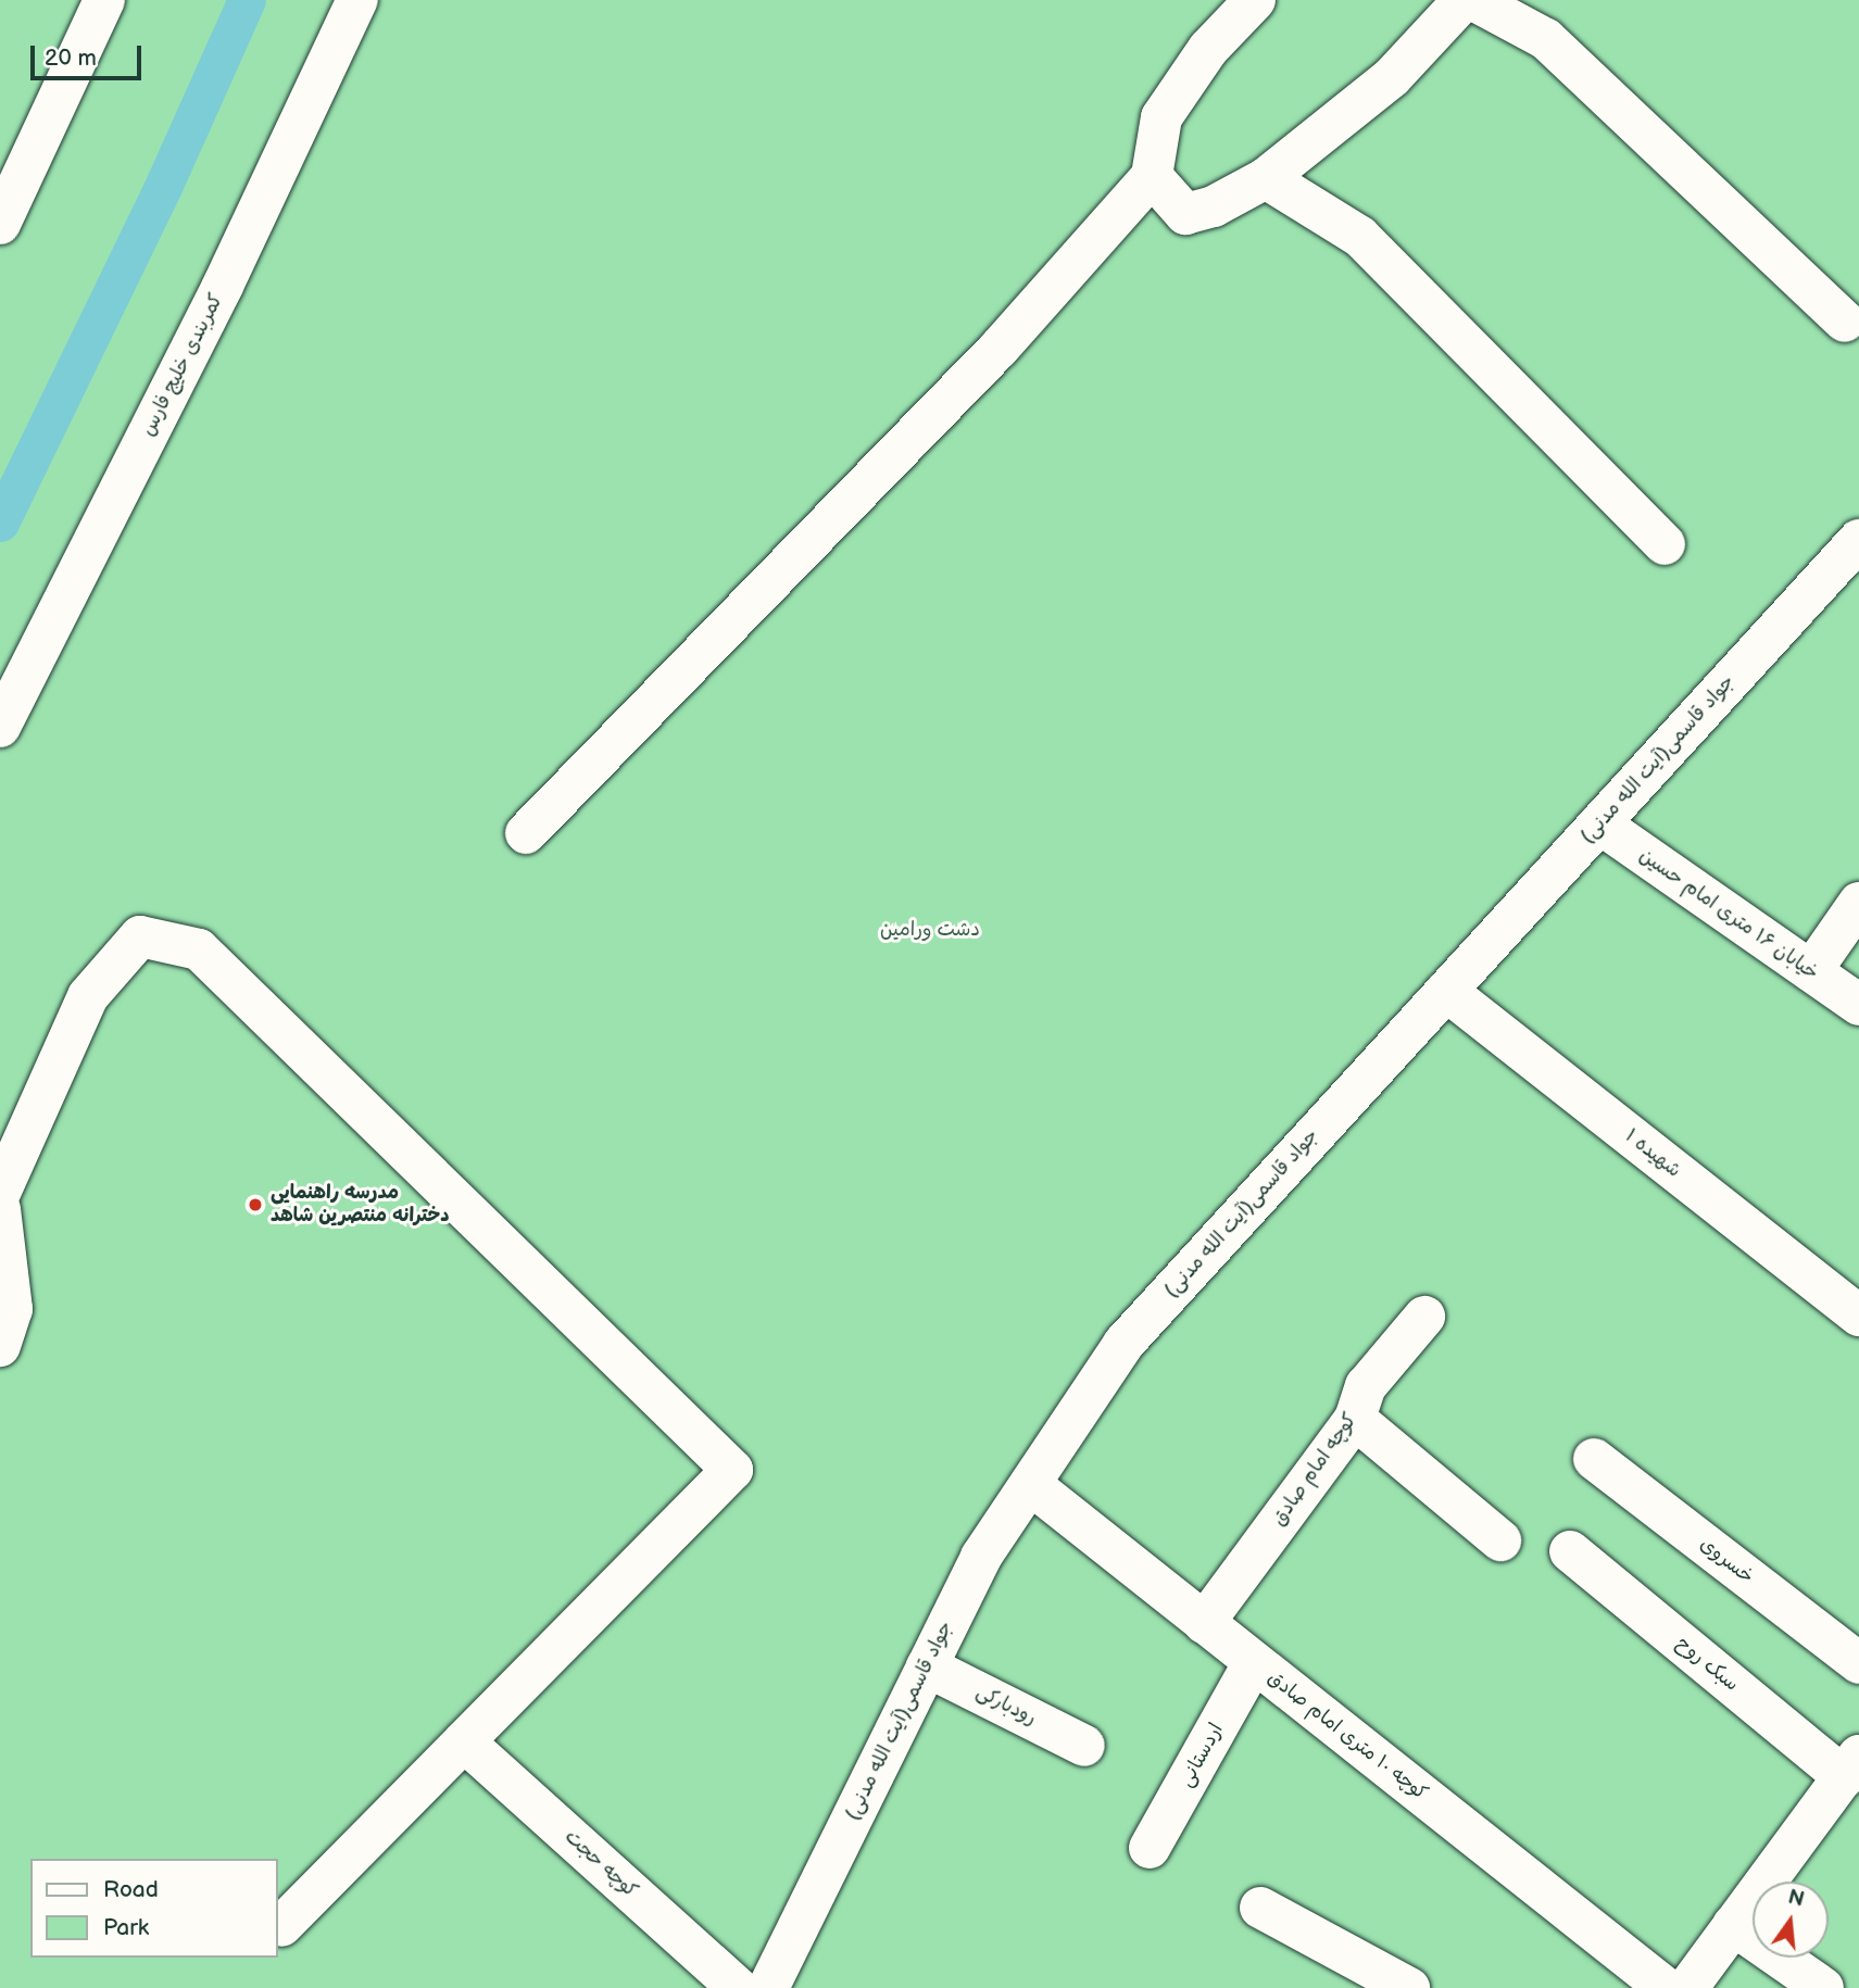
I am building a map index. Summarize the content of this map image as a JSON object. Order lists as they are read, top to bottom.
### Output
{
  "streets": {
    "street": [
      "کمربندی خلیج فارس",
      "جواد قاسمی(آیت الله مدنی)",
      "خیابان ۱۶ متری امام حسین",
      "شهیده ۱",
      "کوچه امام صادق",
      "خسروی",
      "سبک روح",
      "رودبارکی",
      "کوچه ۱۰ متری امام صادق",
      "اردستانی",
      "کوچه حجت"
    ]
  },
  "crossings": [
    ["جواد قاسمی(آیت الله مدنی)", "خیابان ۱۶ متری امام حسین"],
    ["جواد قاسمی(آیت الله مدنی)", "شهیده ۱"],
    ["جواد قاسمی(آیت الله مدنی)", "رودبارکی"],
    ["جواد قاسمی(آیت الله مدنی)", "کوچه ۱۰ متری امام صادق"],
    ["کوچه امام صادق", "کوچه ۱۰ متری امام صادق"],
    ["کوچه ۱۰ متری امام صادق", "اردستانی"]
  ],
  "parks": ["دشت ورامین"],
  "places": ["مدرسه راهنمایی دخترانه منتصرین شاهد"],
  "legend": ["Road", "Park"],
  "scale_bar": "20 m",
  "north": "top"
}
